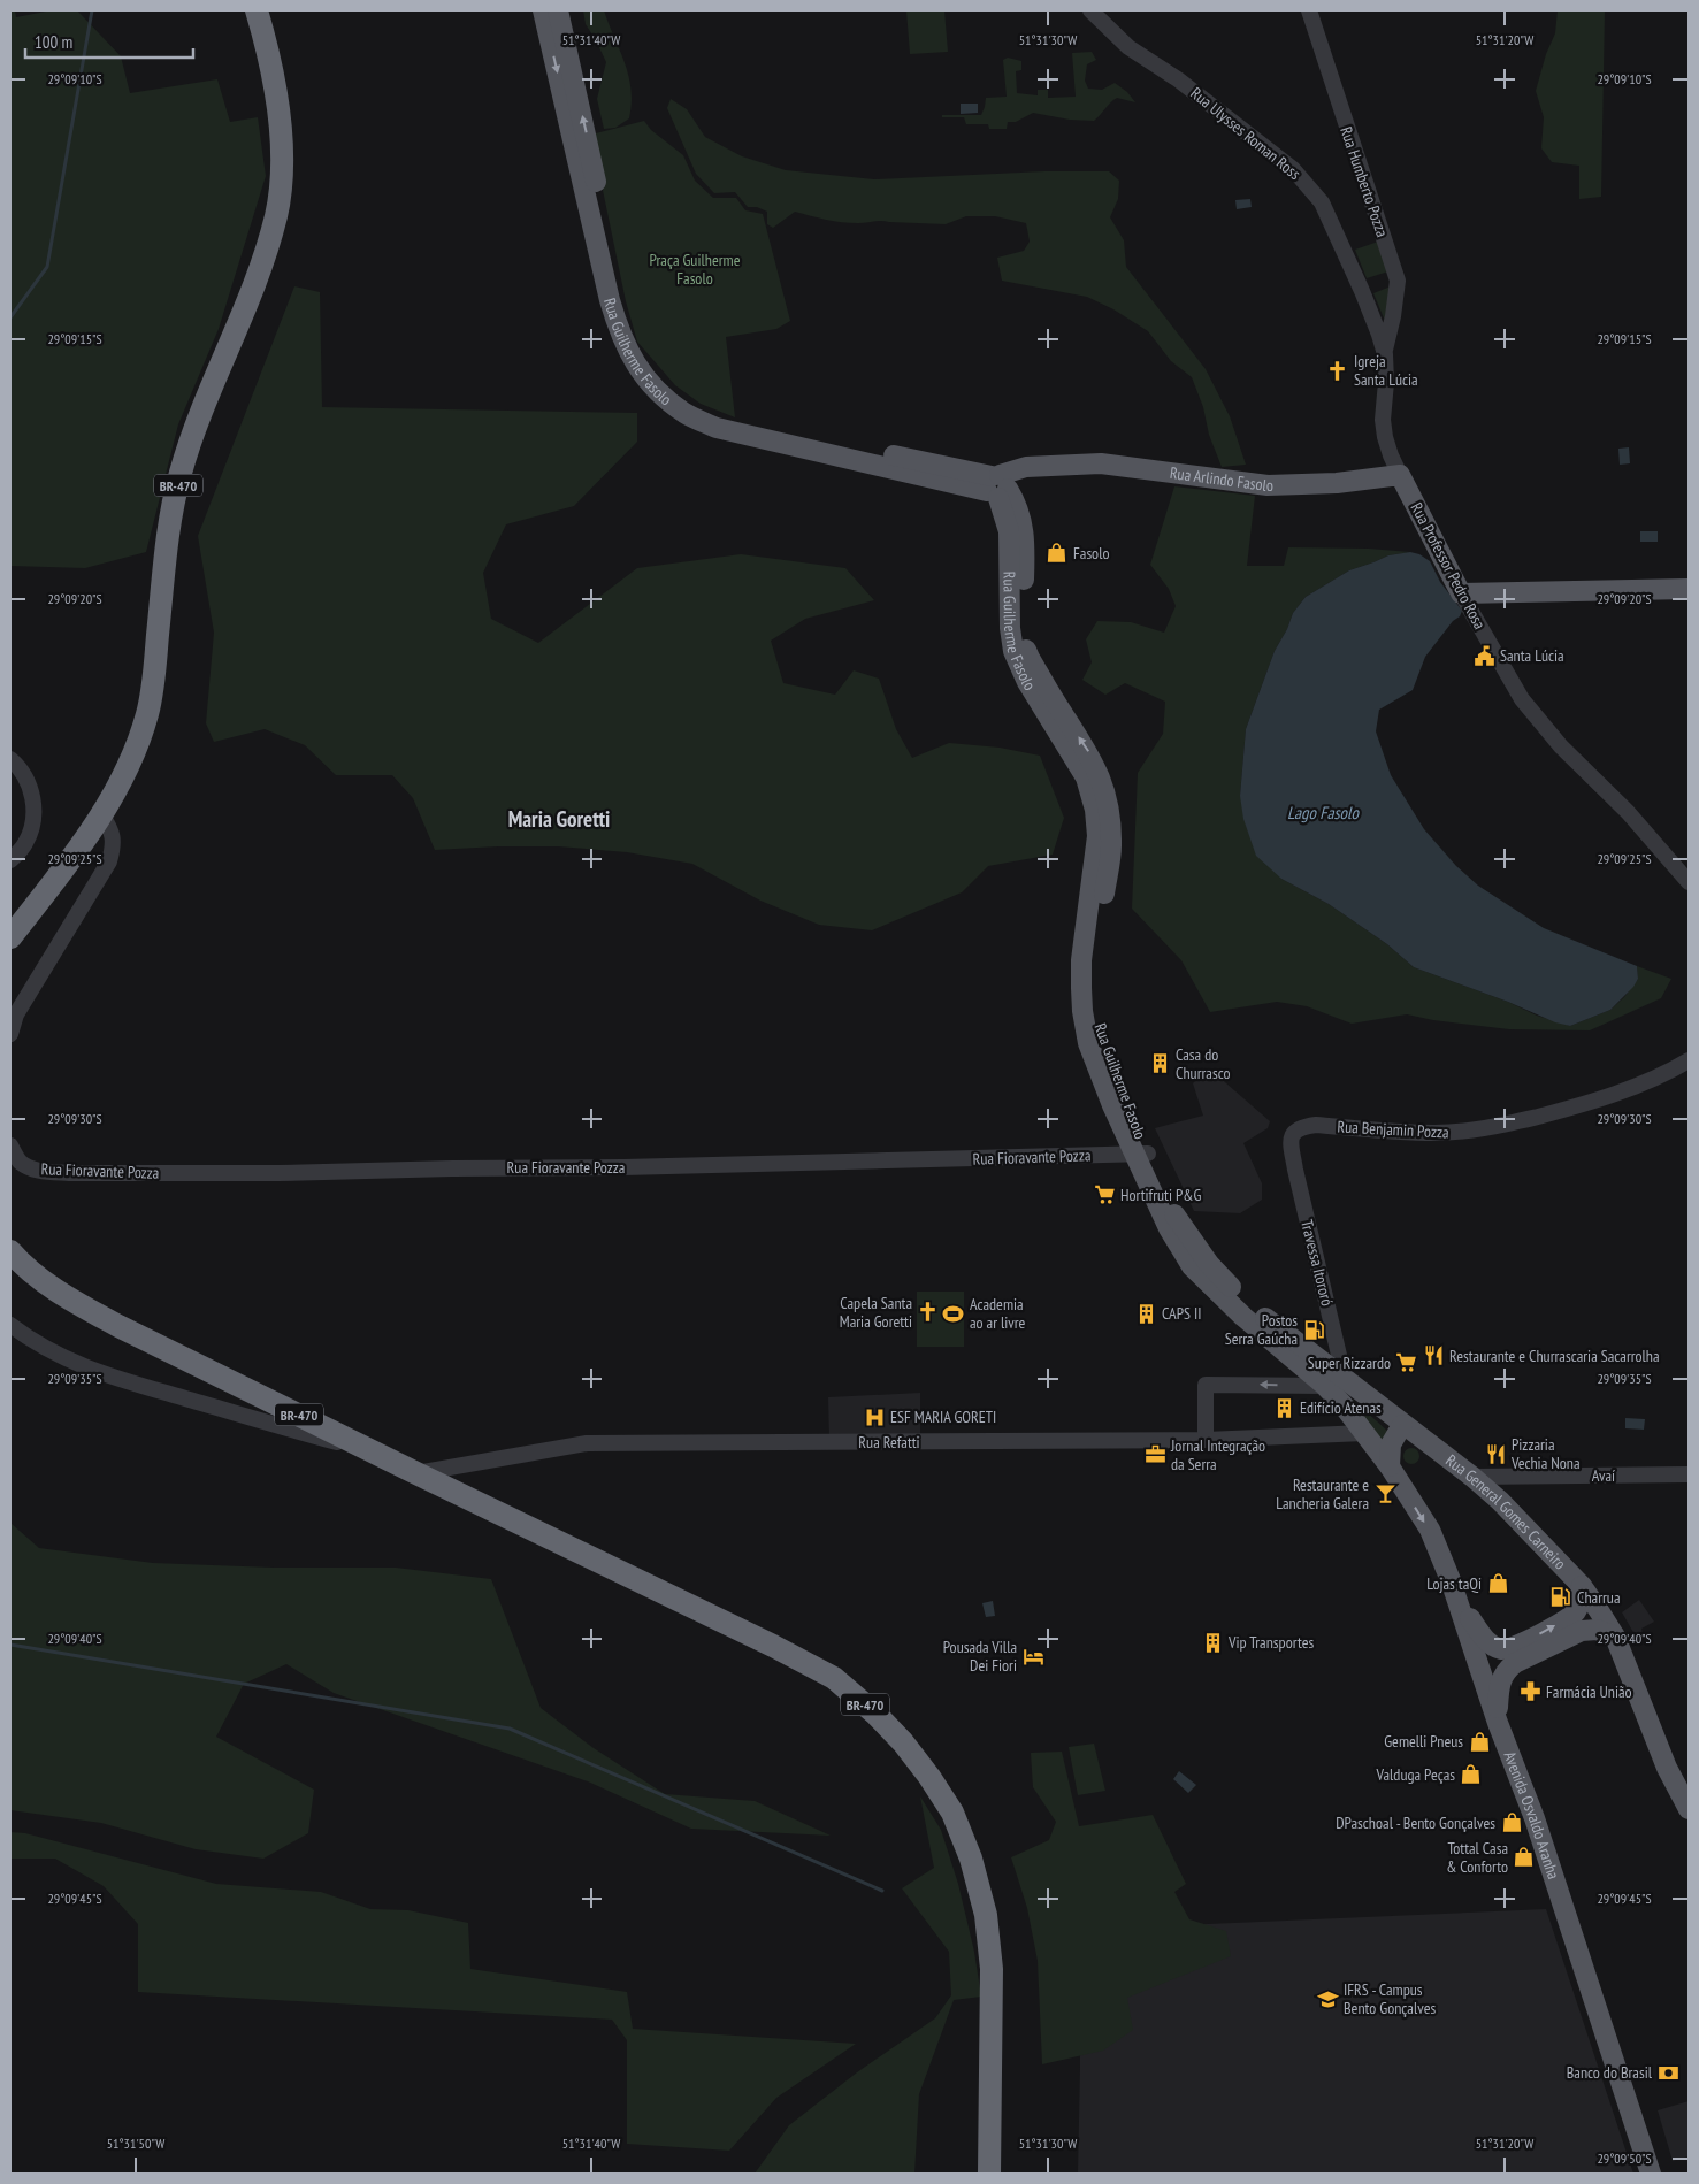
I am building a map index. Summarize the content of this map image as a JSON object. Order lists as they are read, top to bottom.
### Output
{
  "streets": {
    "highway": ["BR-470"],
    "main road": [
      "Rua Guilherme Fasolo",
      "Rua Arlindo Fasolo",
      "Rua Professor Pedro Rosa",
      "Rua General Gomes Carneiro",
      "Avenida Osvaldo Aranha"
    ],
    "street": [
      "Rua Ulysses Roman Ross",
      "Rua Humberto Pozza",
      "Rua Benjamin Pozza",
      "Rua Fioravante Pozza",
      "Travessa Itororó",
      "Rua Refatti",
      "Avaí"
    ]
  },
  "crossings": [
    ["Rua Ulysses Roman Ross", "Rua Humberto Pozza"],
    ["Rua Ulysses Roman Ross", "Rua Professor Pedro Rosa"],
    ["Rua Humberto Pozza", "Rua Professor Pedro Rosa"],
    ["Rua Guilherme Fasolo", "Rua Arlindo Fasolo"],
    ["Rua Guilherme Fasolo", "Rua Fioravante Pozza"],
    ["Rua Guilherme Fasolo", "Travessa Itororó"],
    ["Rua Guilherme Fasolo", "Rua Refatti"],
    ["Rua Guilherme Fasolo", "Rua General Gomes Carneiro"],
    ["Rua Guilherme Fasolo", "Avenida Osvaldo Aranha"],
    ["Rua Arlindo Fasolo", "Rua Professor Pedro Rosa"],
    ["BR-470", "Rua Refatti"],
    ["Rua Benjamin Pozza", "Travessa Itororó"],
    ["Avaí", "Rua General Gomes Carneiro"]
  ],
  "districts": ["Maria Goretti"],
  "water": ["Lago Fasolo"],
  "parks": ["Praça Guilherme Fasolo"],
  "places": {
    "church": ["Igreja Santa Lúcia", "Capela Santa Maria Goretti"],
    "shop": [
      "Fasolo",
      "Lojas taQi",
      "Gemelli Pneus",
      "Valduga Peças",
      "DPaschoal - Bento Gonçalves",
      "Tottal Casa & Conforto"
    ],
    "public building": ["Santa Lúcia"],
    "building": [
      "Casa do Churrasco",
      "CAPS II",
      "Edifício Atenas",
      "Vip Transportes"
    ],
    "supermarket": ["Hortifruti P&G", "Super Rizzardo"],
    "sports": ["Academia ao ar livre"],
    "fuel station": ["Postos Serra Gaúcha", "Charrua"],
    "restaurant": ["Restaurante e Churrascaria Sacarrolha", "Pizzaria Vechia Nona"],
    "hospital": ["ESF MARIA GORETI"],
    "office": ["Jornal Integração da Serra"],
    "bar": ["Restaurante e Lancheria Galera"],
    "hotel": ["Pousada Villa Dei Fiori"],
    "pharmacy": ["Farmácia União"],
    "school or university": ["IFRS - Campus Bento Gonçalves"],
    "bank": ["Banco do Brasil"]
  },
  "scale_bar": "100 m",
  "coordinates": [
    "51°31'40\"W",
    "51°31'30\"W",
    "51°31'20\"W",
    "29°09'10\"S",
    "29°09'15\"S",
    "29°09'20\"S",
    "29°09'25\"S",
    "29°09'30\"S",
    "29°09'35\"S",
    "29°09'40\"S",
    "29°09'45\"S",
    "51°31'50\"W",
    "29°09'50\"S"
  ]
}
